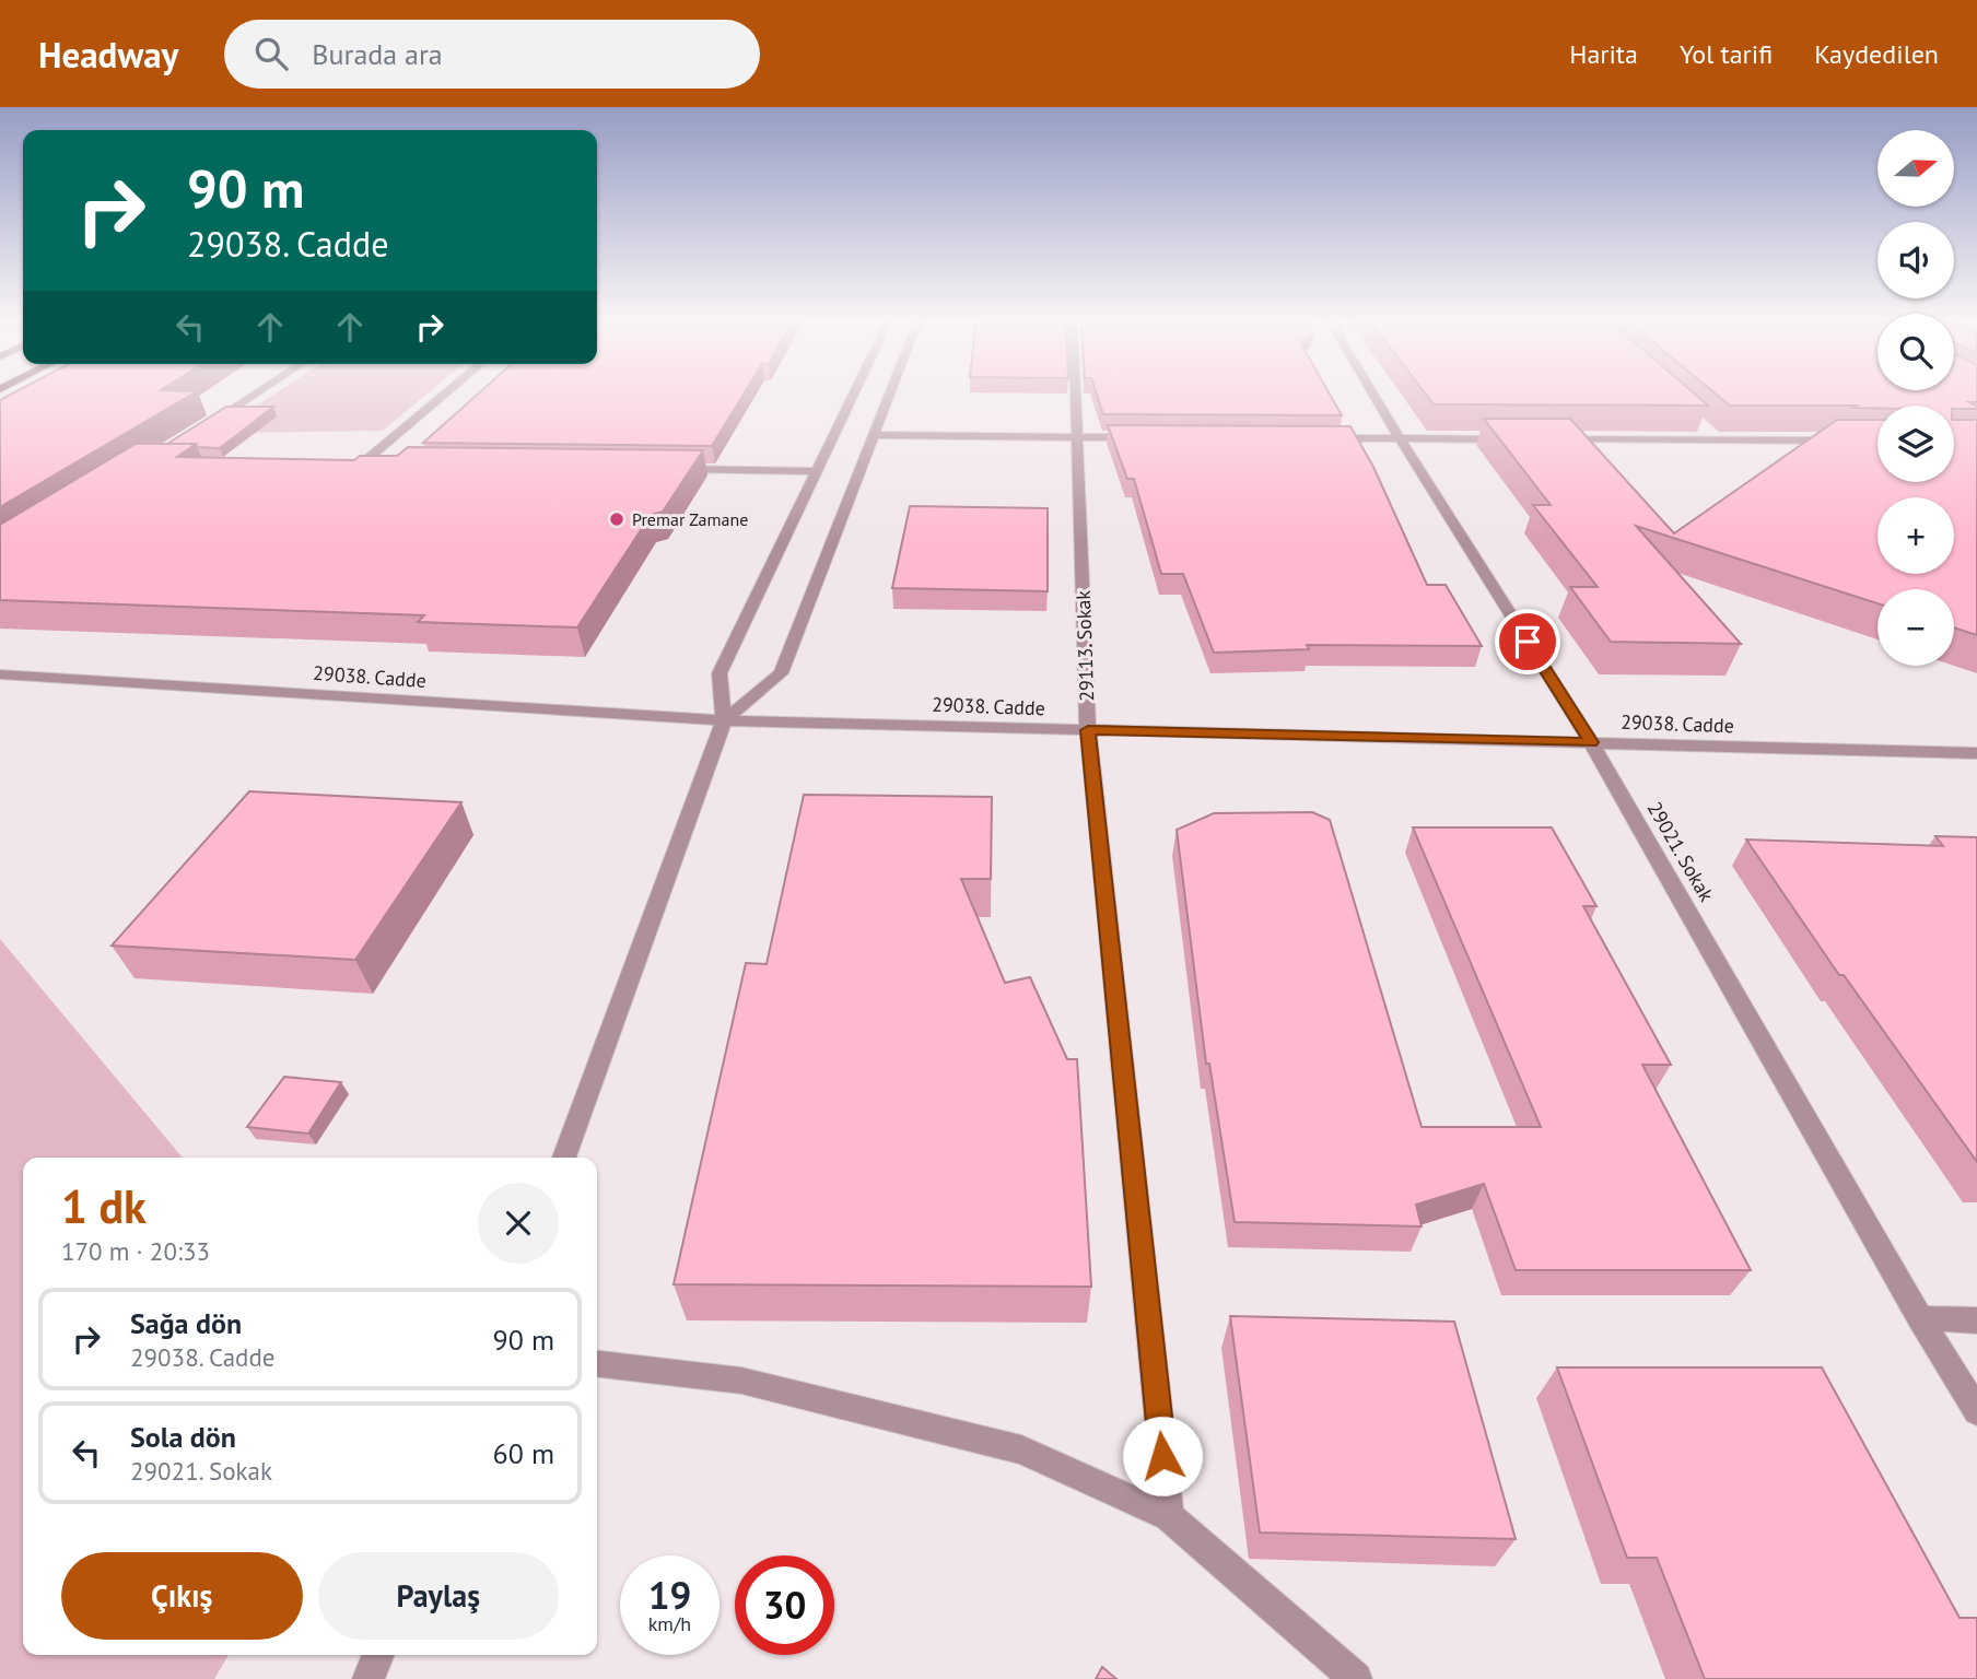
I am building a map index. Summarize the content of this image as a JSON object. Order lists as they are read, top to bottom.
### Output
{
  "streets": {
    "street": ["29113. Sokak", "29038. Cadde", "29021. Sokak"]
  },
  "crossings": [
    ["29113. Sokak", "29038. Cadde"],
    ["29038. Cadde", "29021. Sokak"]
  ],
  "places": ["Premar Zamane"],
  "north": "right",
  "page": {
    "header": "Headway",
    "search": "Burada ara",
    "nav": ["Harita", "Yol tarifi", "Kaydedilen"],
    "map_buttons": ["+", "−"],
    "turn": ["90 m", "29038. Cadde"],
    "heading": ["1 dk", "170 m · 20:33"],
    "list": [
      {
        "name": "Sağa dön",
        "note": "29038. Cadde",
        "value": "90 m"
      },
      {
        "name": "Sola dön",
        "note": "29021. Sokak",
        "value": "60 m"
      }
    ],
    "buttons": ["Çıkış", "Paylaş"],
    "speed": "19 km/h",
    "limit": "30"
  }
}
